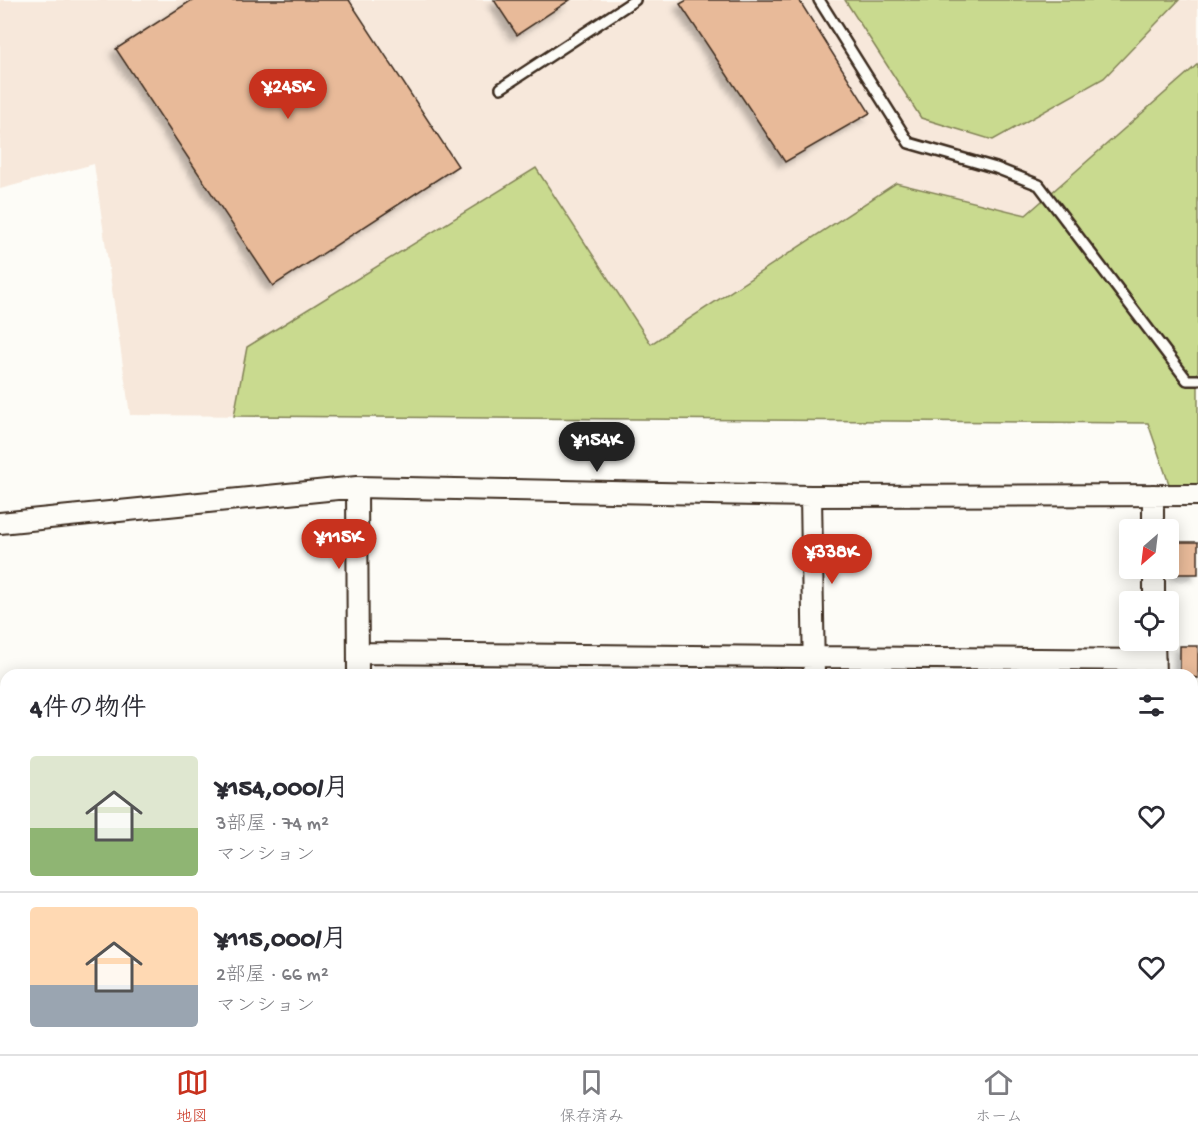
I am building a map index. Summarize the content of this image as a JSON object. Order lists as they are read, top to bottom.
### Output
{
  "north": "bottom left",
  "page": {
    "price": [
      "¥245K",
      "¥154K",
      "¥115K",
      "¥338K"
    ],
    "heading": "4件の物件",
    "list": [
      {
        "name": "¥154,000/月",
        "note": "3部屋 · 74 m² · マンション"
      },
      {
        "name": "¥115,000/月",
        "note": "2部屋 · 66 m² · マンション"
      }
    ],
    "tabs": ["地図", "保存済み", "ホーム"]
  }
}
